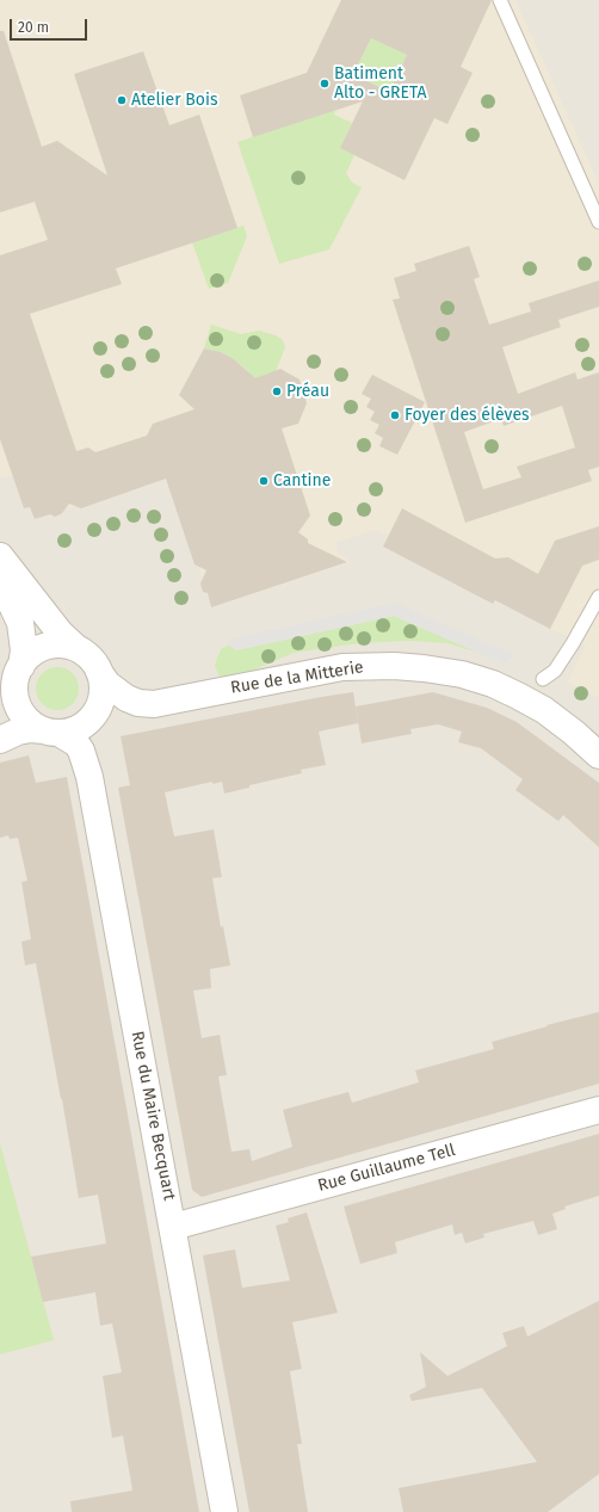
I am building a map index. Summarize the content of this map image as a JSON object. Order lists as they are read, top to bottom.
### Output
{
  "streets": {
    "street": ["Rue de la Mitterie", "Rue du Maire Becquart", "Rue Guillaume Tell"]
  },
  "crossings": [
    ["Rue de la Mitterie", "Rue du Maire Becquart"],
    ["Rue du Maire Becquart", "Rue Guillaume Tell"]
  ],
  "places": [
    "Batiment Alto - GRETA",
    "Atelier Bois",
    "Préau",
    "Foyer des élèves",
    "Cantine"
  ],
  "scale_bar": "20 m"
}
